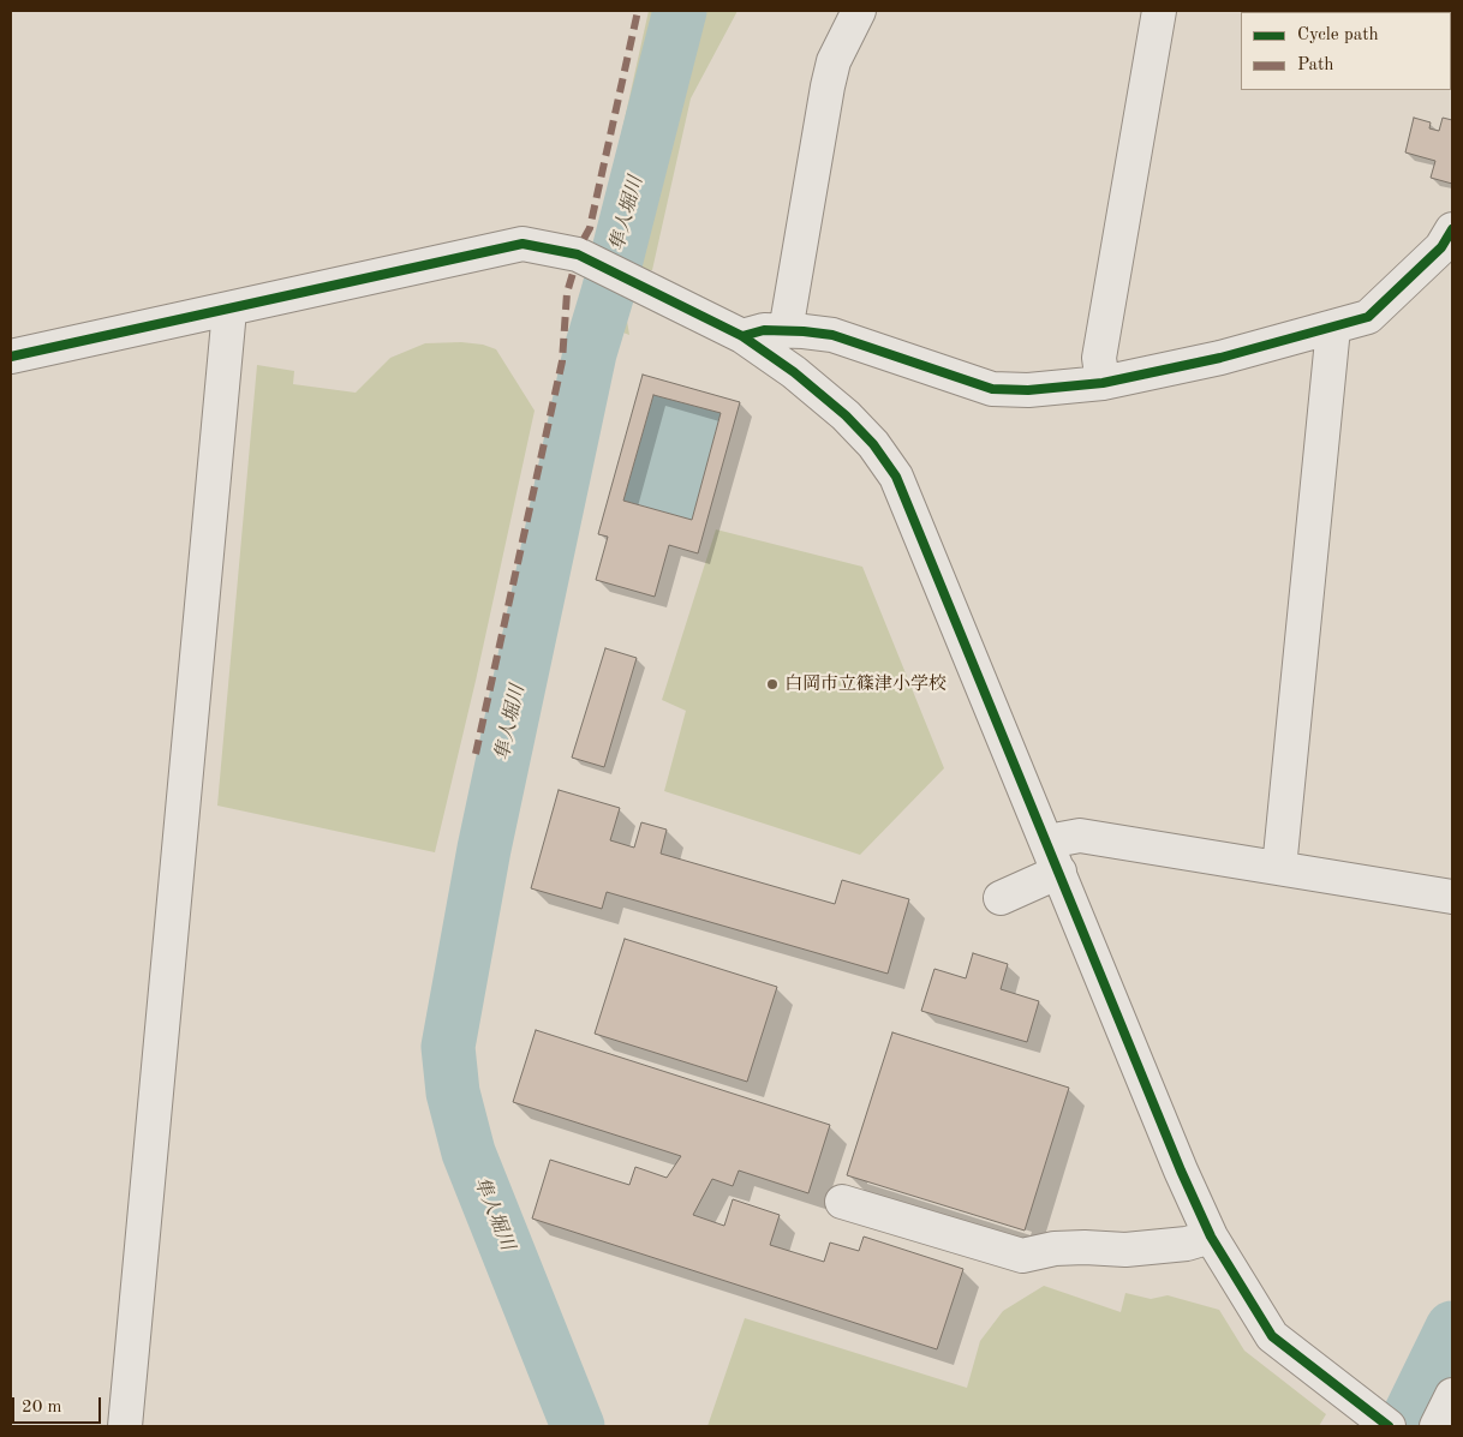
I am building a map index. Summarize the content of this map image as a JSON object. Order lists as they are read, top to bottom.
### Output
{
  "water": ["隼人堀川"],
  "places": ["白岡市立篠津小学校"],
  "legend": ["Cycle path", "Path"],
  "scale_bar": "20 m"
}
